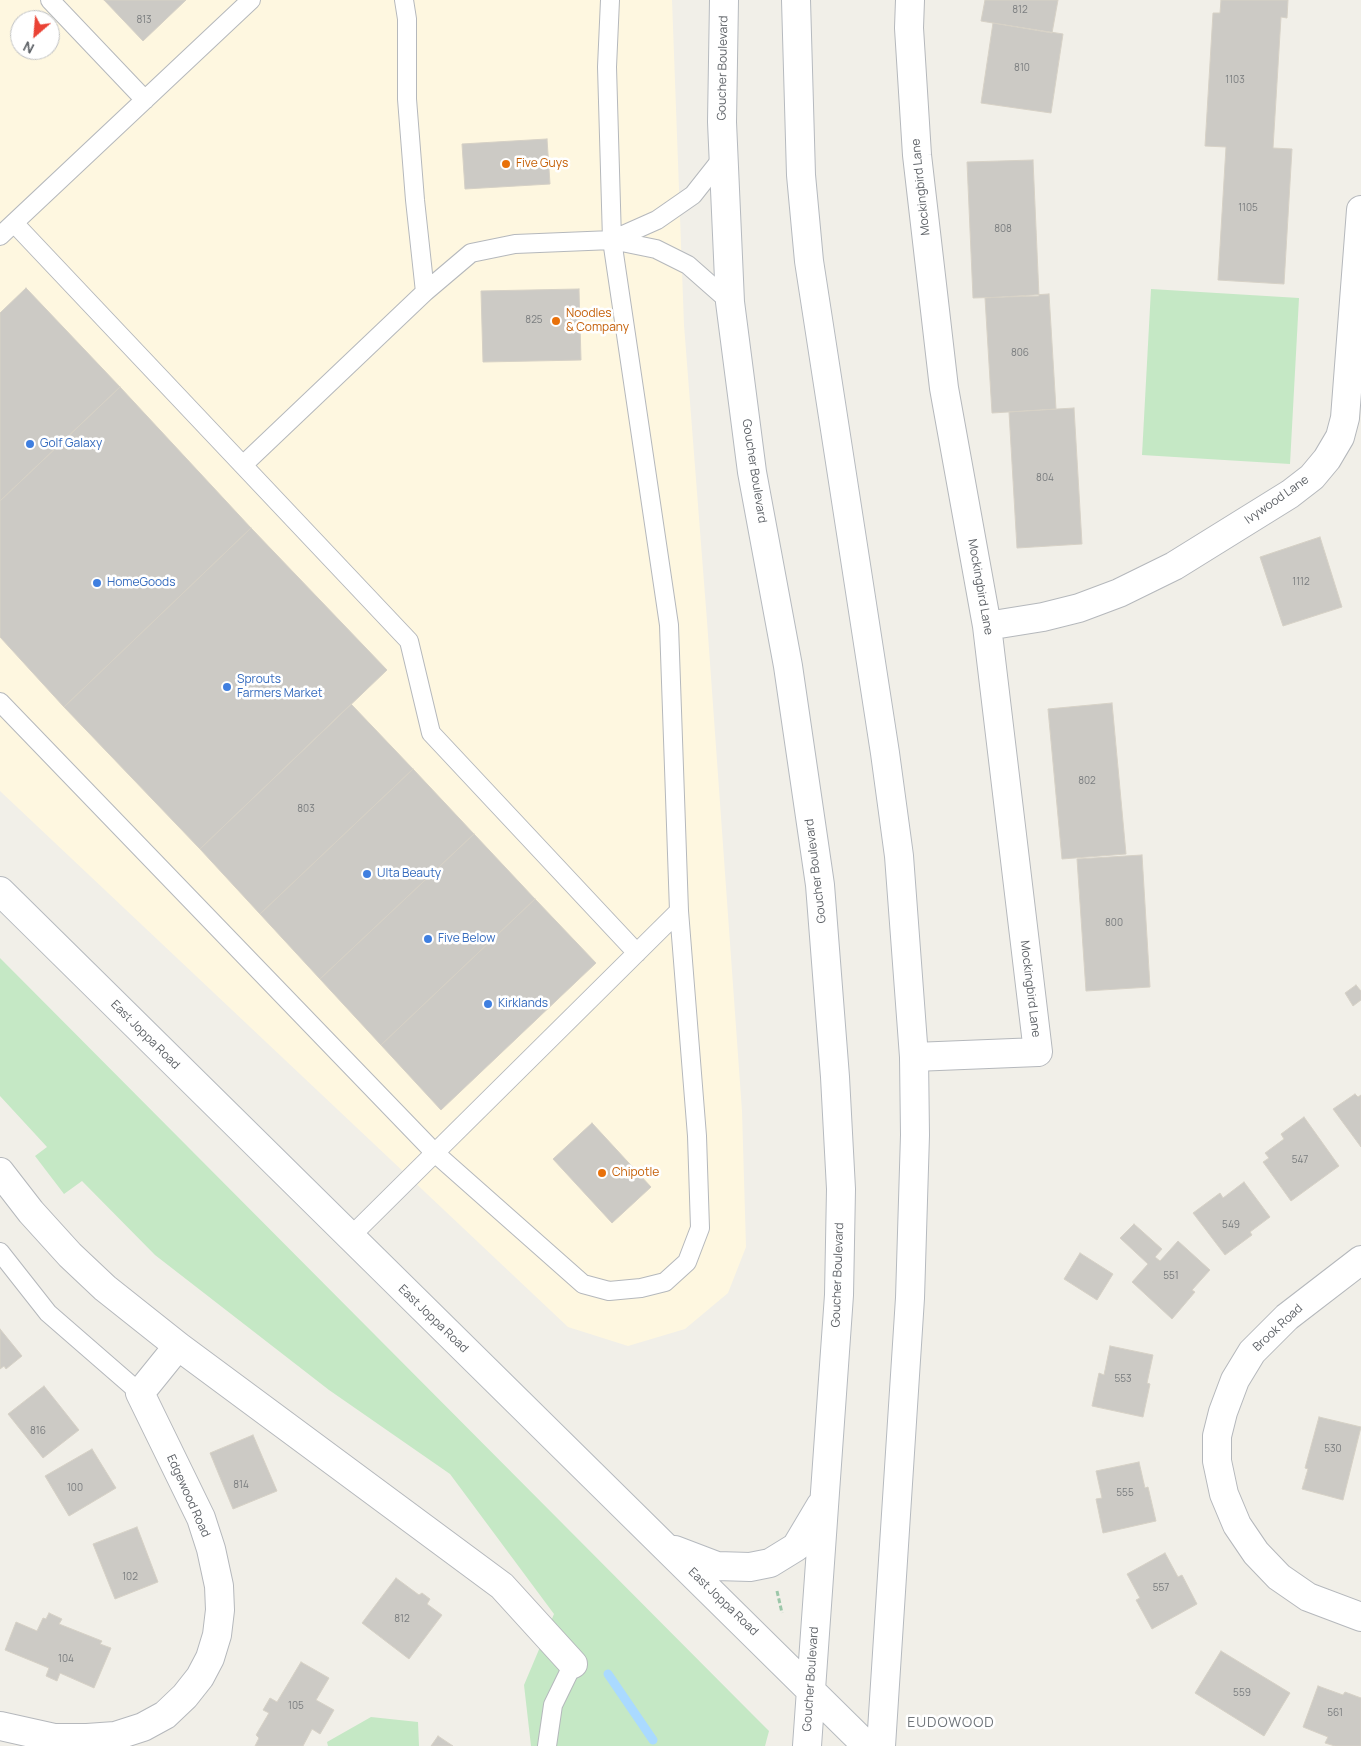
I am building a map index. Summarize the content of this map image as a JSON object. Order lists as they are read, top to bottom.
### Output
{
  "streets": {
    "main road": [
      "Goucher Boulevard",
      "Mockingbird Lane",
      "Ivywood Lane",
      "East Joppa Road",
      "Brook Road",
      "Edgewood Road"
    ]
  },
  "crossings": [
    ["Goucher Boulevard", "East Joppa Road"],
    ["Mockingbird Lane", "Ivywood Lane"]
  ],
  "districts": ["EUDOWOOD"],
  "places": [
    "Five Guys",
    "Noodles & Company",
    "Golf Galaxy",
    "HomeGoods",
    "Sprouts Farmers Market",
    "Ulta Beauty",
    "Five Below",
    "Kirklands",
    "Chipotle"
  ],
  "house_numbers": [
    "812",
    "813",
    "810",
    "1103",
    "1105",
    "808",
    "825",
    "806",
    "804",
    "1112",
    "802",
    "803",
    "800",
    "547",
    "549",
    "551",
    "553",
    "816",
    "530",
    "814",
    "100",
    "555",
    "102",
    "557",
    "812",
    "104",
    "559",
    "105",
    "561"
  ],
  "north": "bottom left"
}
